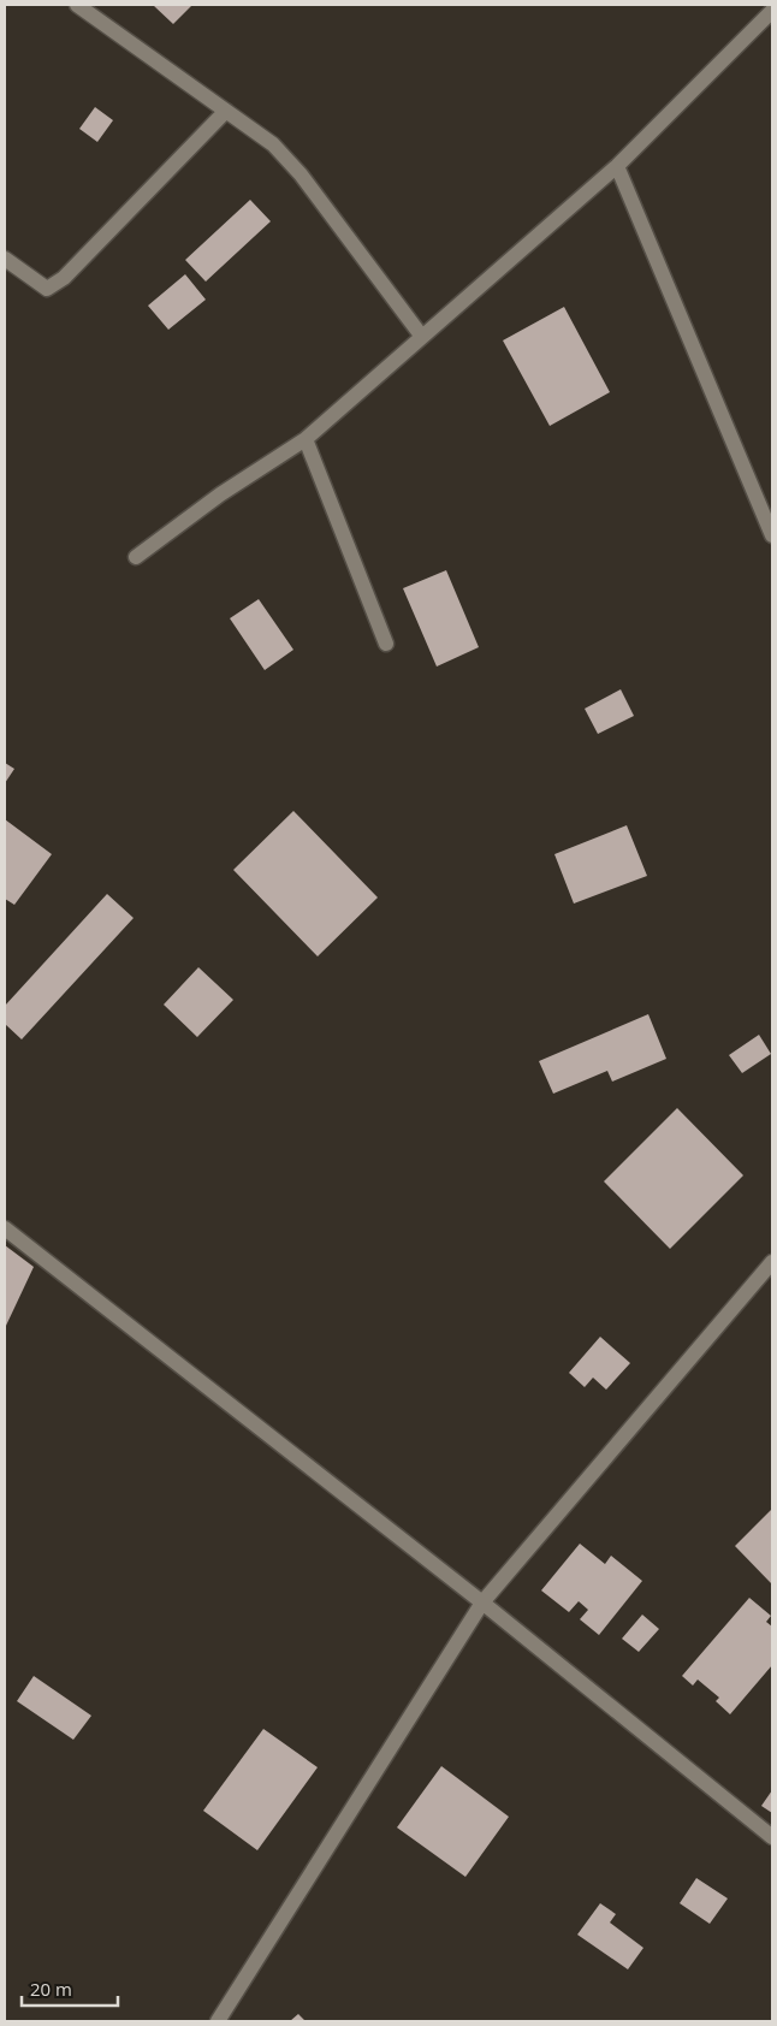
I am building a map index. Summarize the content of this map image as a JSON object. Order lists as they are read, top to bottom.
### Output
{
  "scale_bar": "20 m"
}
